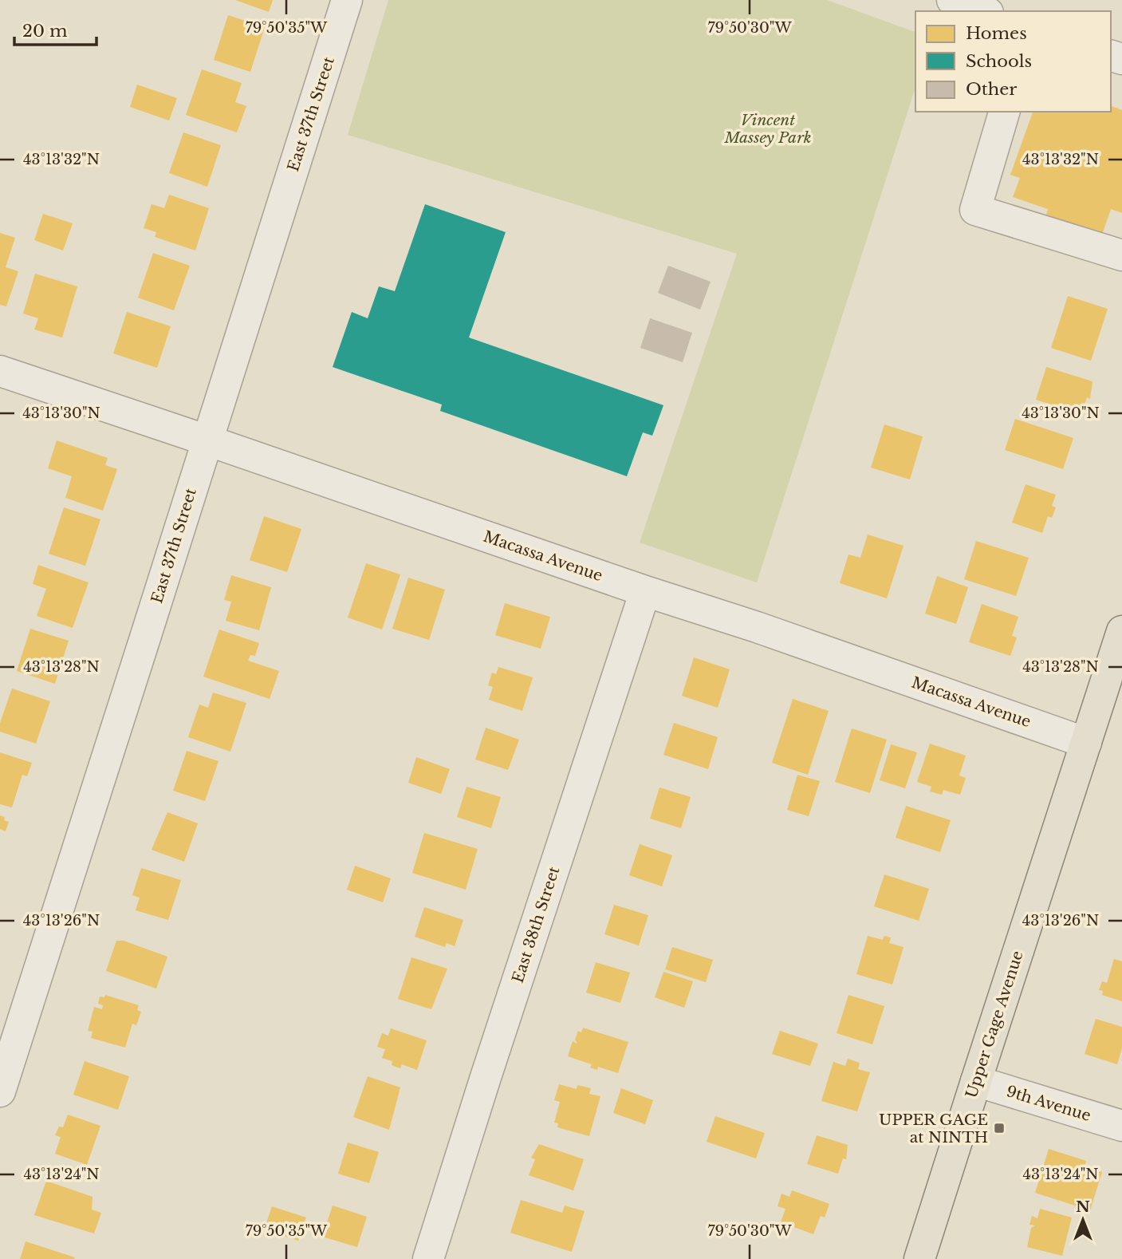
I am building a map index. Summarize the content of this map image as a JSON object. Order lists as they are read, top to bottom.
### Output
{
  "streets": {
    "main road": ["Upper Gage Avenue"],
    "street": [
      "East 37th Street",
      "Macassa Avenue",
      "East 38th Street",
      "9th Avenue"
    ]
  },
  "crossings": [
    ["East 37th Street", "Macassa Avenue"],
    ["Macassa Avenue", "East 38th Street"],
    ["Macassa Avenue", "Upper Gage Avenue"],
    ["Upper Gage Avenue", "9th Avenue"]
  ],
  "parks": ["Vincent Massey Park"],
  "places": {
    "transit": ["UPPER GAGE at NINTH"]
  },
  "legend": ["Homes", "Schools", "Other"],
  "scale_bar": "20 m",
  "north": "top",
  "coordinates": [
    "79°50'35\"W",
    "79°50'30\"W",
    "43°13'32\"N",
    "43°13'30\"N",
    "43°13'28\"N",
    "43°13'26\"N",
    "43°13'24\"N"
  ]
}
